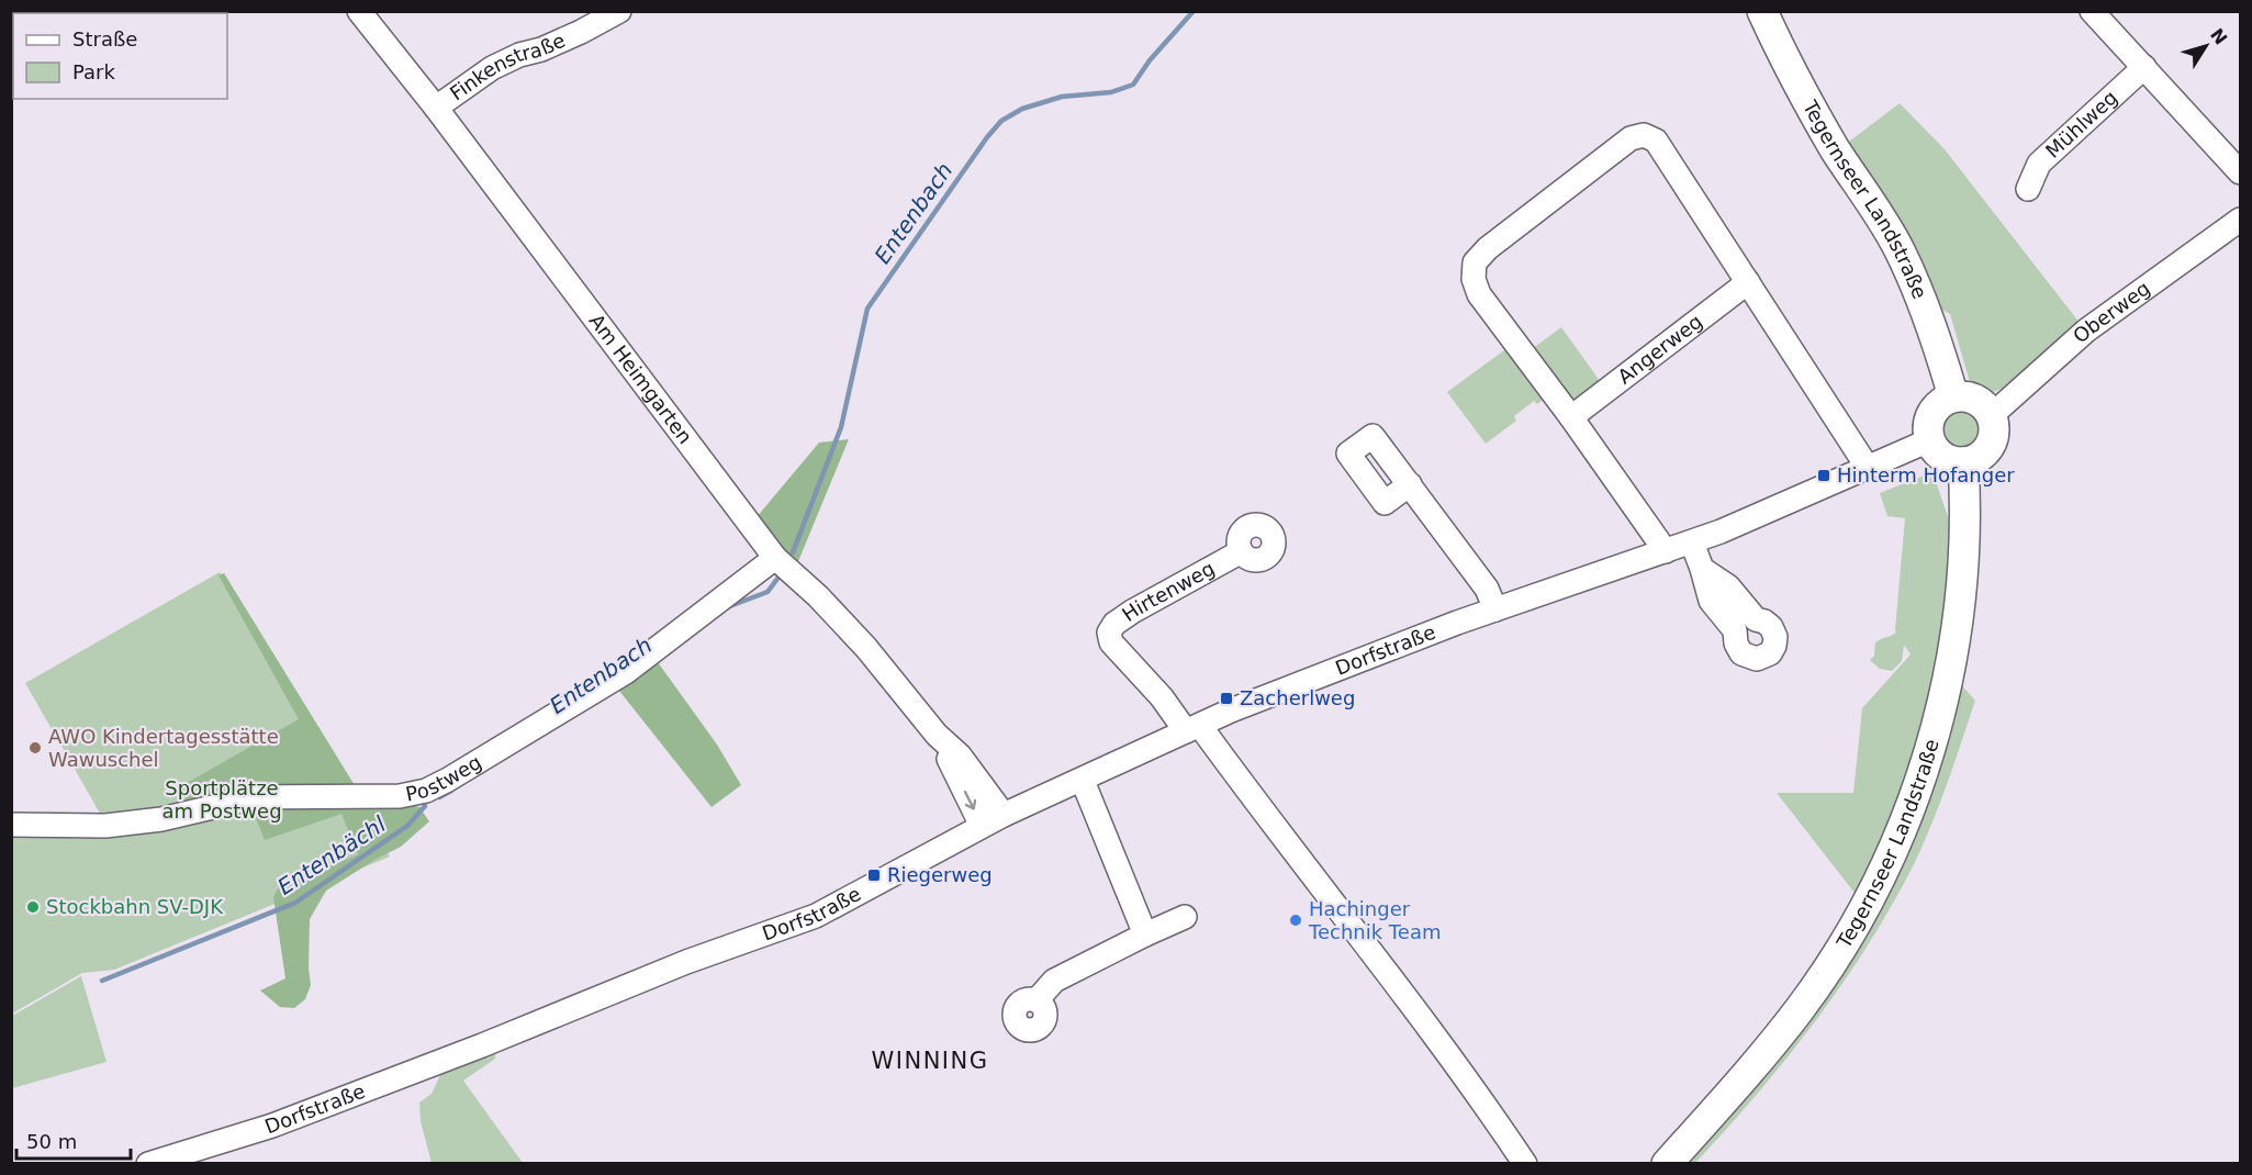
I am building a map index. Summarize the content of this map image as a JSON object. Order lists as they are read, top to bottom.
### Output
{
  "streets": {
    "main road": ["Tegernseer Landstraße"],
    "street": [
      "Finkenstraße",
      "Mühlweg",
      "Oberweg",
      "Angerweg",
      "Am Heimgarten",
      "Hirtenweg",
      "Dorfstraße",
      "Postweg"
    ]
  },
  "crossings": [
    ["Finkenstraße", "Am Heimgarten"],
    ["Tegernseer Landstraße", "Oberweg"],
    ["Tegernseer Landstraße", "Dorfstraße"],
    ["Oberweg", "Dorfstraße"],
    ["Am Heimgarten", "Dorfstraße"],
    ["Am Heimgarten", "Postweg"],
    ["Hirtenweg", "Dorfstraße"]
  ],
  "districts": ["WINNING"],
  "water": ["Entenbach", "Entenbächl"],
  "parks": ["Sportplätze am Postweg"],
  "places": {
    "transit": ["Hinterm Hofanger", "Zacherlweg", "Riegerweg"],
    "other": ["AWO Kindertagesstätte Wawuschel", "Stockbahn SV-DJK", "Hachinger Technik Team"]
  },
  "legend": ["Straße", "Park"],
  "scale_bar": "50 m",
  "north": "top right"
}
